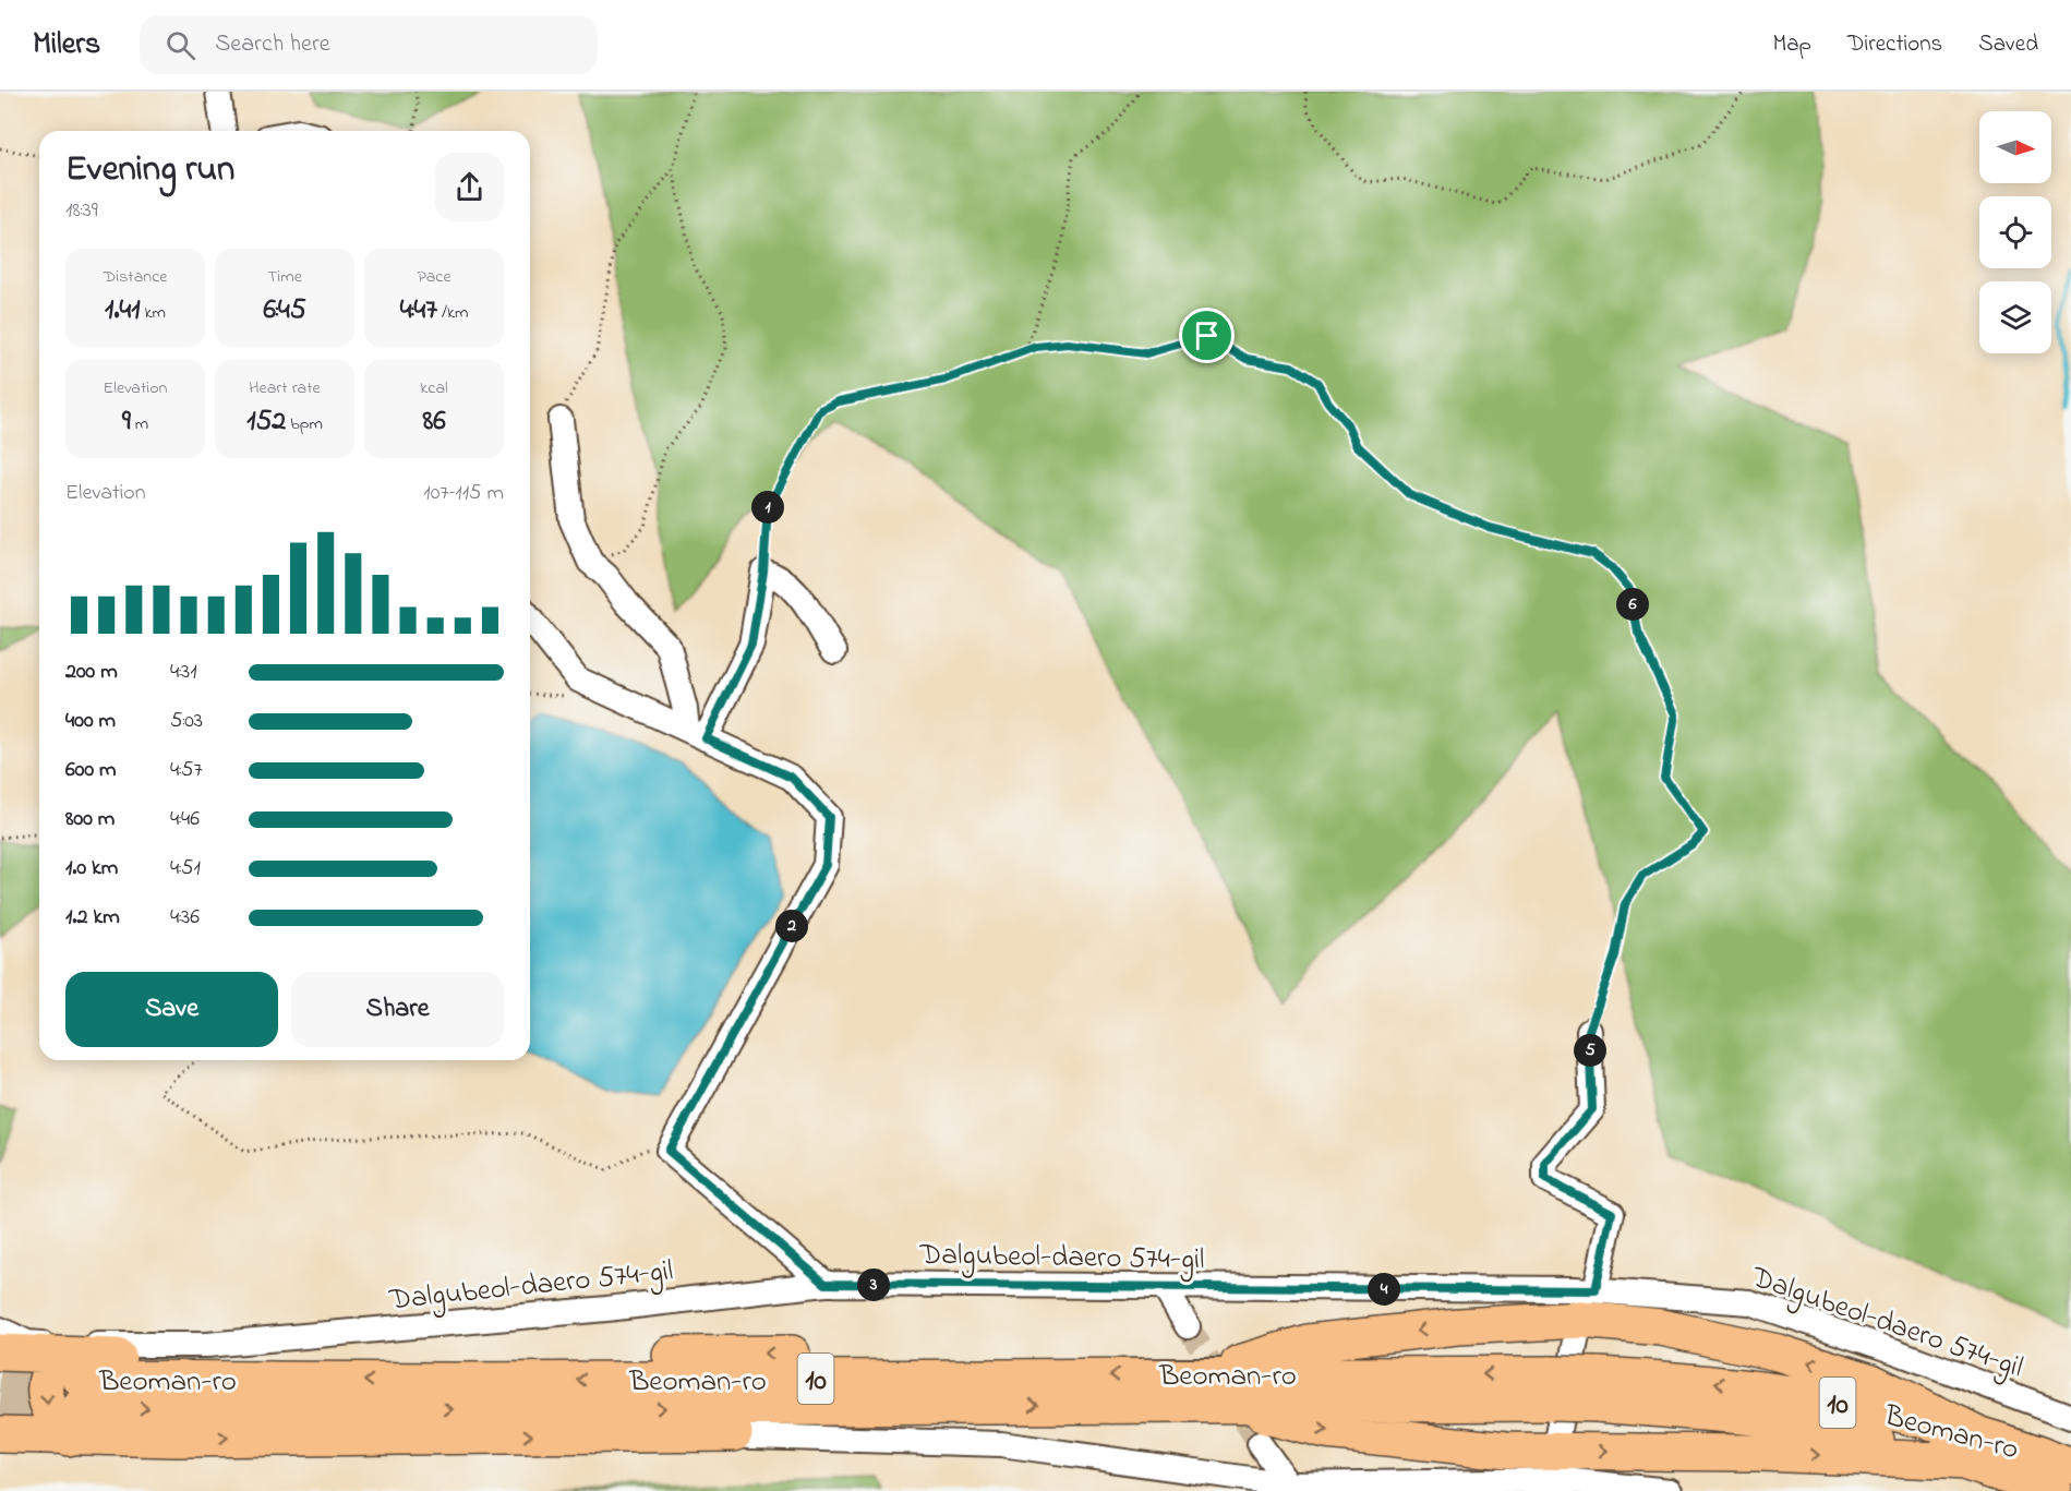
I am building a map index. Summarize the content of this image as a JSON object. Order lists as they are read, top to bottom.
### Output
{
  "streets": {
    "highway": ["Beoman-ro", "10"],
    "street": ["Dalgubeol-daero 574-gil"]
  },
  "north": "right",
  "page": {
    "header": "Milers",
    "search": "Search here",
    "nav": ["Map", "Directions", "Saved"],
    "heading": ["Evening run", "18:39"],
    "stats": [
      ["Distance", "1.41 km"],
      ["Time", "6:45"],
      ["Pace", "4:47 /km"],
      ["Elevation", "9 m"],
      ["Heart rate", "152 bpm"],
      ["kcal", "86"]
    ],
    "chart": ["Elevation", "107–115 m"],
    "pins": [
      "1",
      "6",
      "2",
      "5",
      "3",
      "4"
    ],
    "list": [
      {
        "name": "200 m",
        "note": "4:31"
      },
      {
        "name": "400 m",
        "note": "5:03"
      },
      {
        "name": "600 m",
        "note": "4:57"
      },
      {
        "name": "800 m",
        "note": "4:46"
      },
      {
        "name": "1.0 km",
        "note": "4:51"
      },
      {
        "name": "1.2 km",
        "note": "4:36"
      }
    ],
    "buttons": ["Save", "Share"]
  }
}
